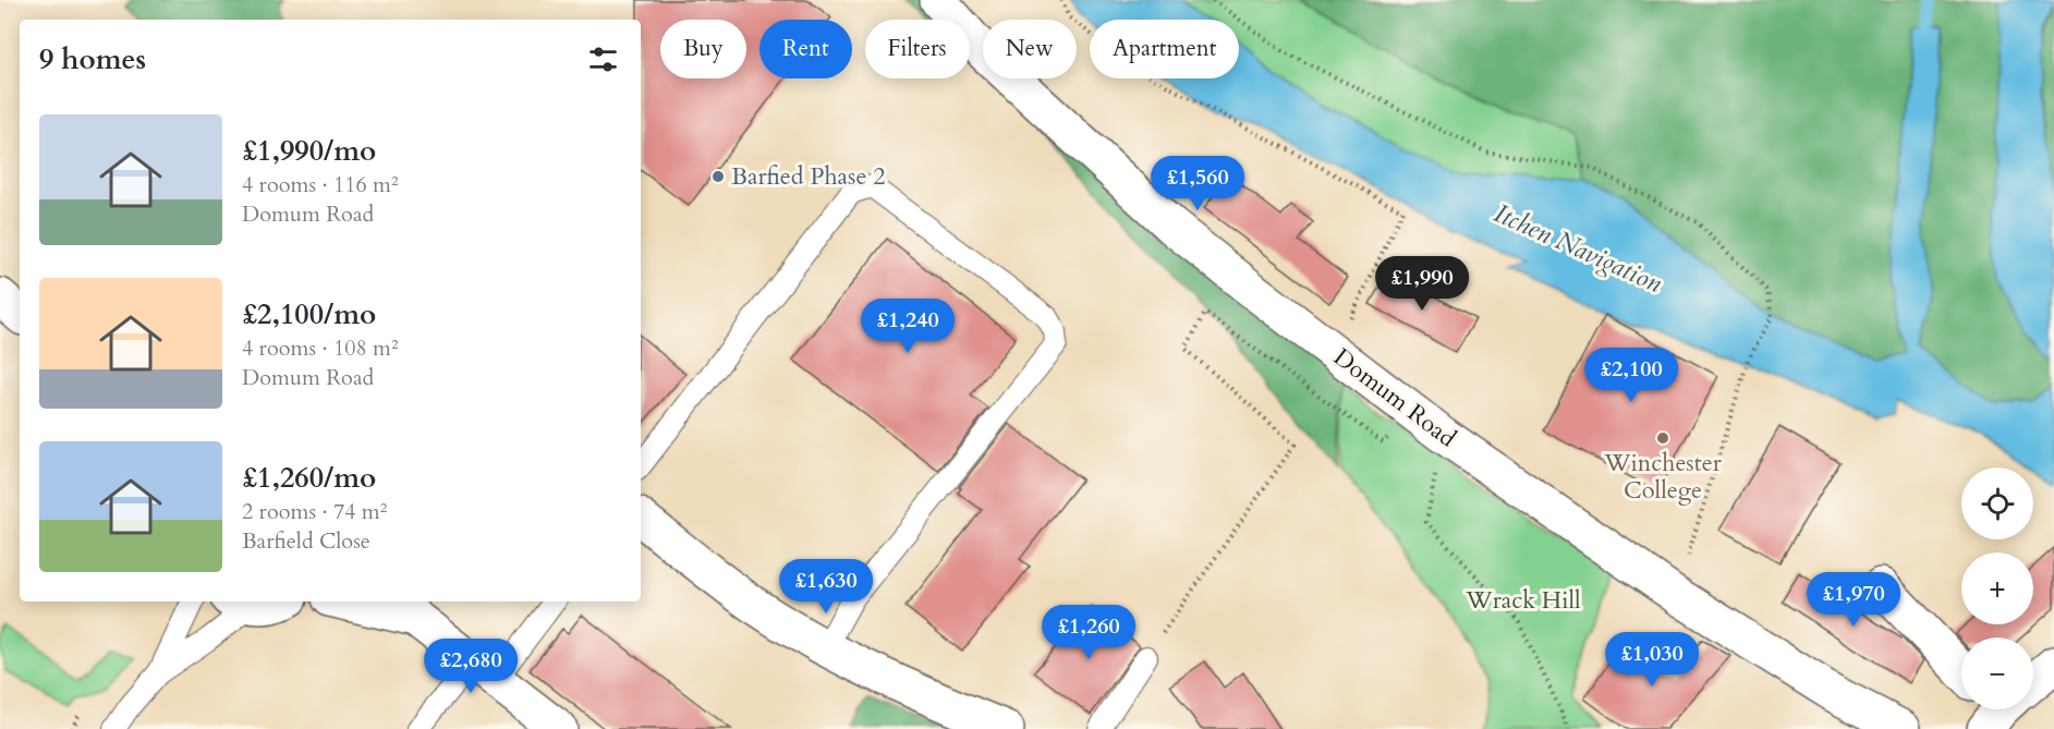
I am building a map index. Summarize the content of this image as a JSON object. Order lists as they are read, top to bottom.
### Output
{
  "streets": {
    "street": ["Domum Road"]
  },
  "water": ["Itchen Navigation"],
  "parks": ["Wrack Hill"],
  "places": ["Barfied Phase 2", "Winchester College"],
  "page": {
    "chip": [
      "Buy",
      "Rent",
      "Filters",
      "New",
      "Apartment"
    ],
    "heading": "9 homes",
    "list": [
      {
        "name": "£1,990/mo",
        "note": "4 rooms · 116 m² · Domum Road"
      },
      {
        "name": "£2,100/mo",
        "note": "4 rooms · 108 m² · Domum Road"
      },
      {
        "name": "£1,260/mo",
        "note": "2 rooms · 74 m² · Barfield Close"
      }
    ],
    "price": [
      "£1,560",
      "£1,990",
      "£1,240",
      "£2,100",
      "£1,630",
      "£1,970",
      "£1,260",
      "£1,030",
      "£2,680"
    ],
    "map_buttons": ["+", "−"]
  }
}
